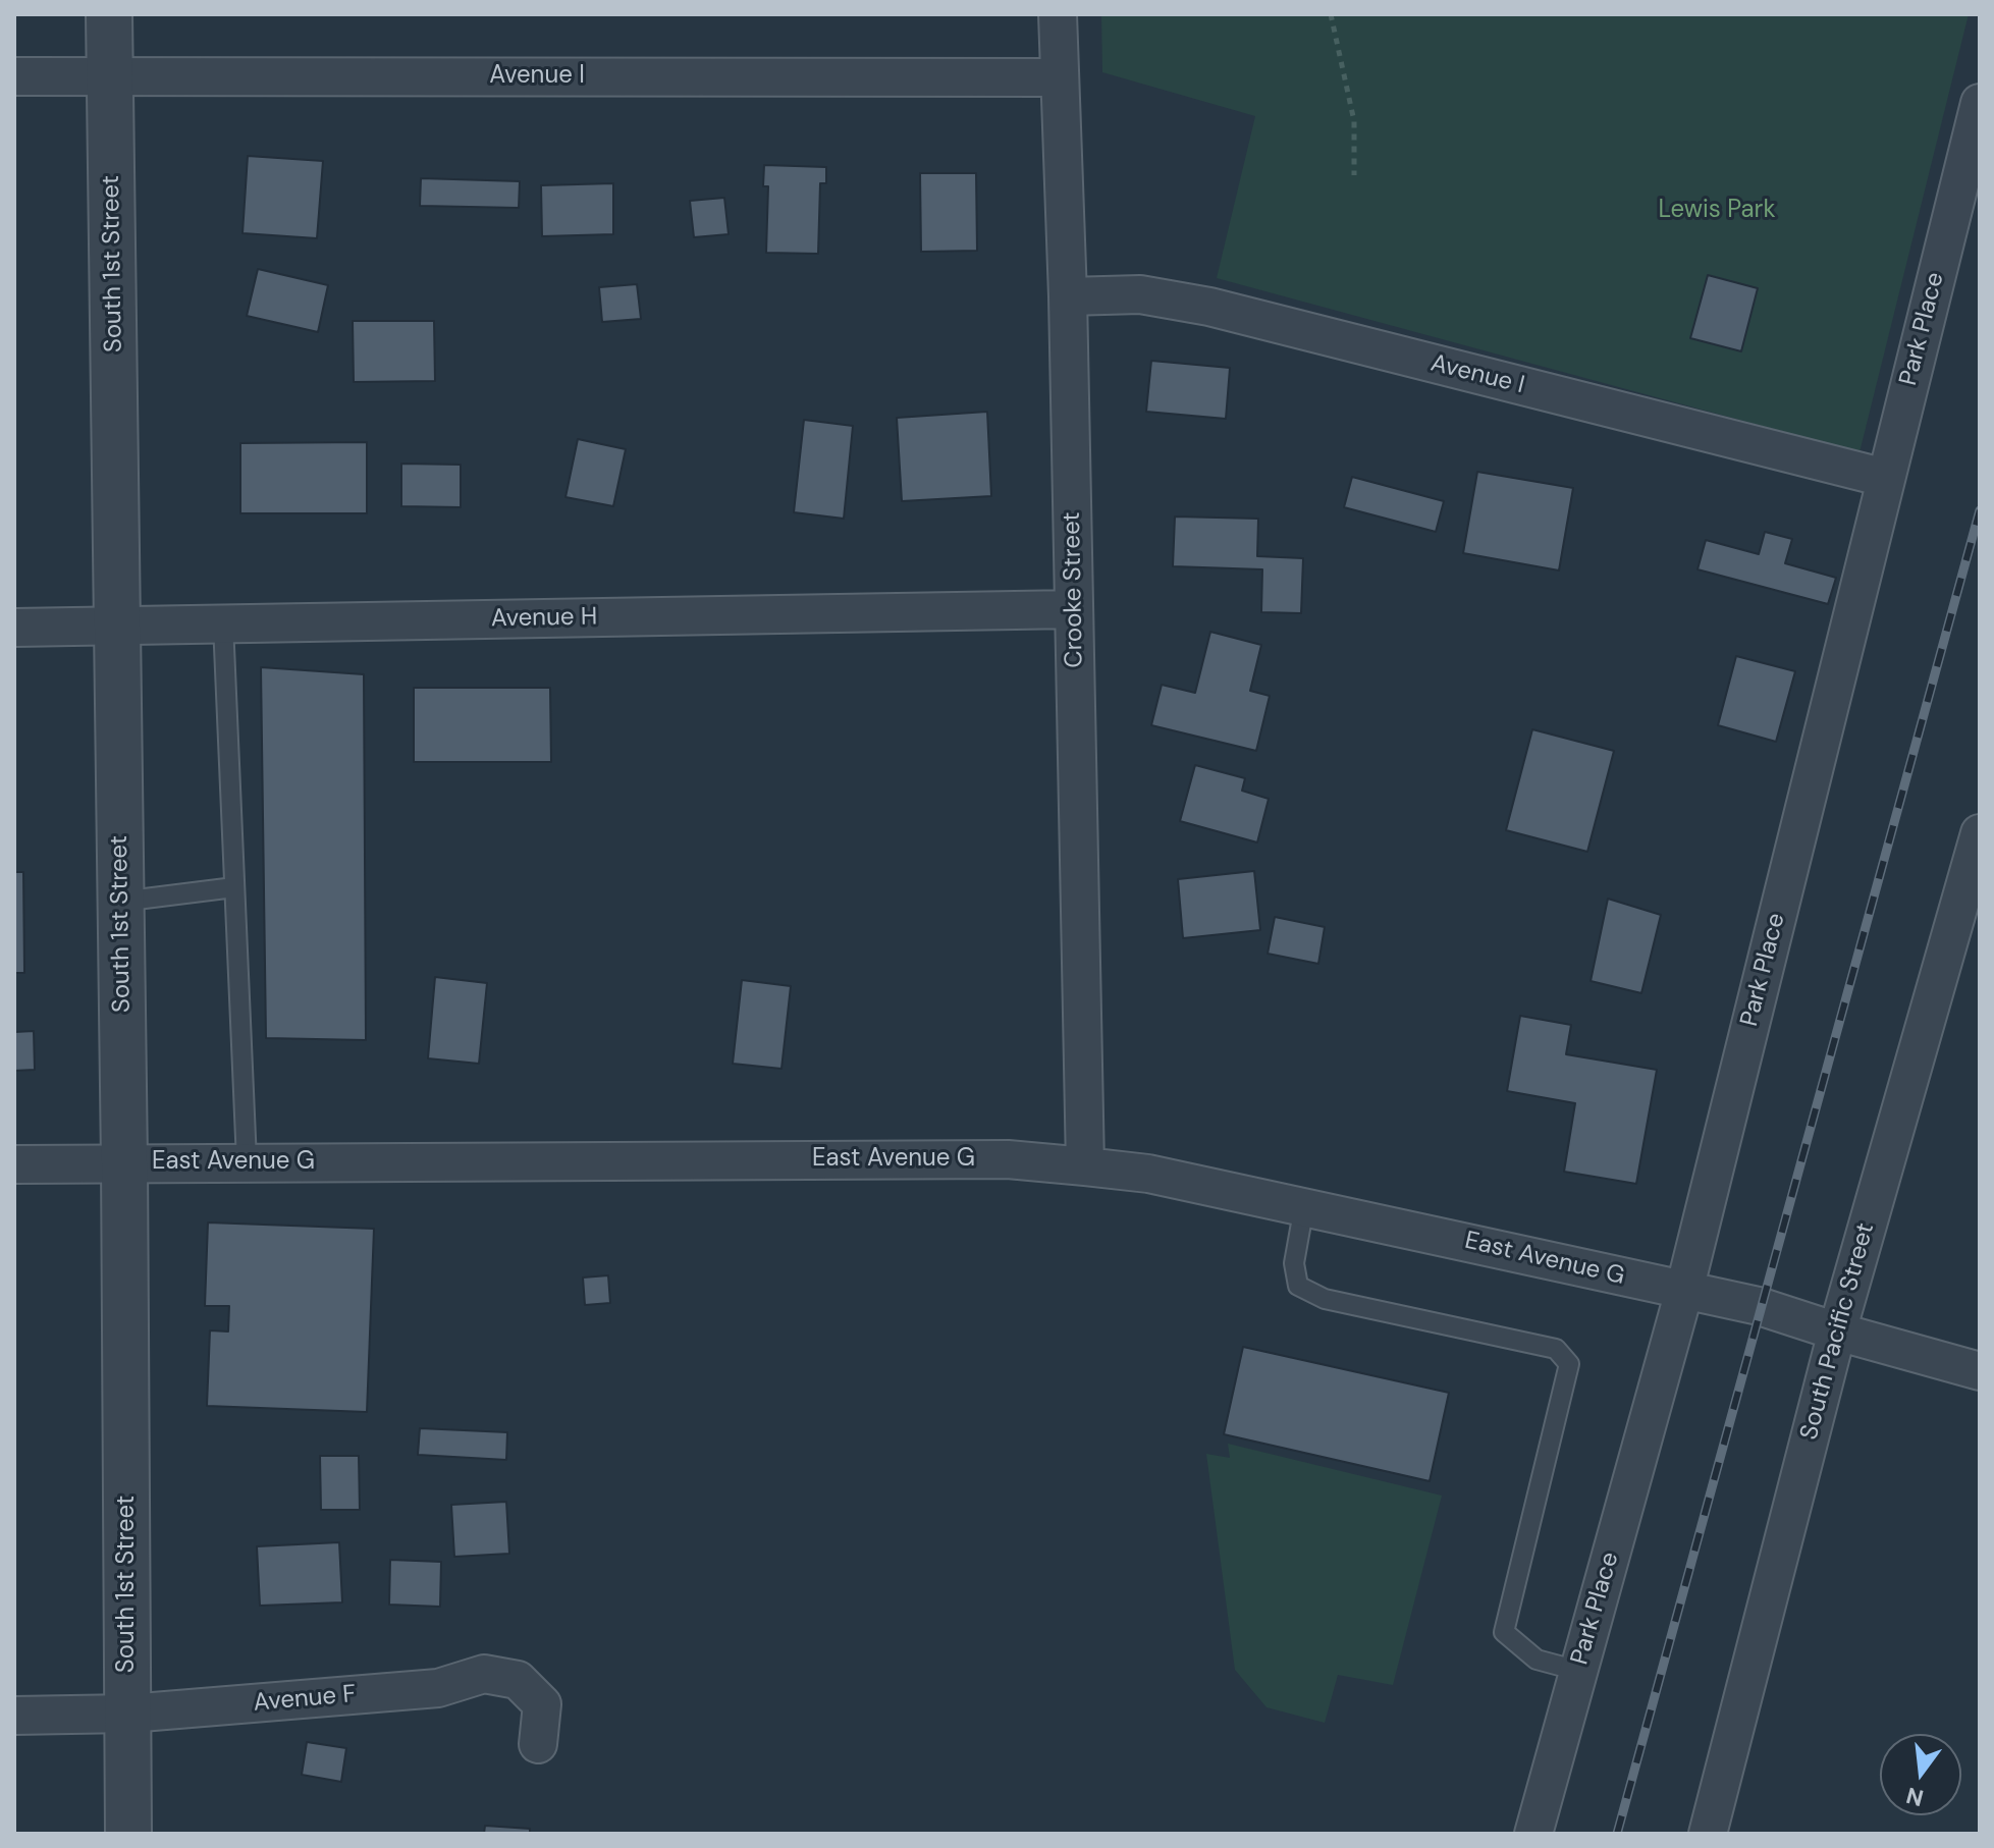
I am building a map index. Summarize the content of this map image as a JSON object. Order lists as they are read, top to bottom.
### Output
{
  "streets": {
    "street": [
      "Avenue I",
      "South 1st Street",
      "Park Place",
      "Crooke Street",
      "Avenue H",
      "East Avenue G",
      "South Pacific Street",
      "Avenue F"
    ]
  },
  "crossings": [
    ["Avenue I", "South 1st Street"],
    ["Avenue I", "Park Place"],
    ["Avenue I", "Crooke Street"],
    ["South 1st Street", "Avenue H"],
    ["South 1st Street", "East Avenue G"],
    ["South 1st Street", "Avenue F"],
    ["Park Place", "East Avenue G"],
    ["Crooke Street", "Avenue H"],
    ["Crooke Street", "East Avenue G"],
    ["East Avenue G", "South Pacific Street"]
  ],
  "parks": ["Lewis Park"],
  "north": "bottom"
}
